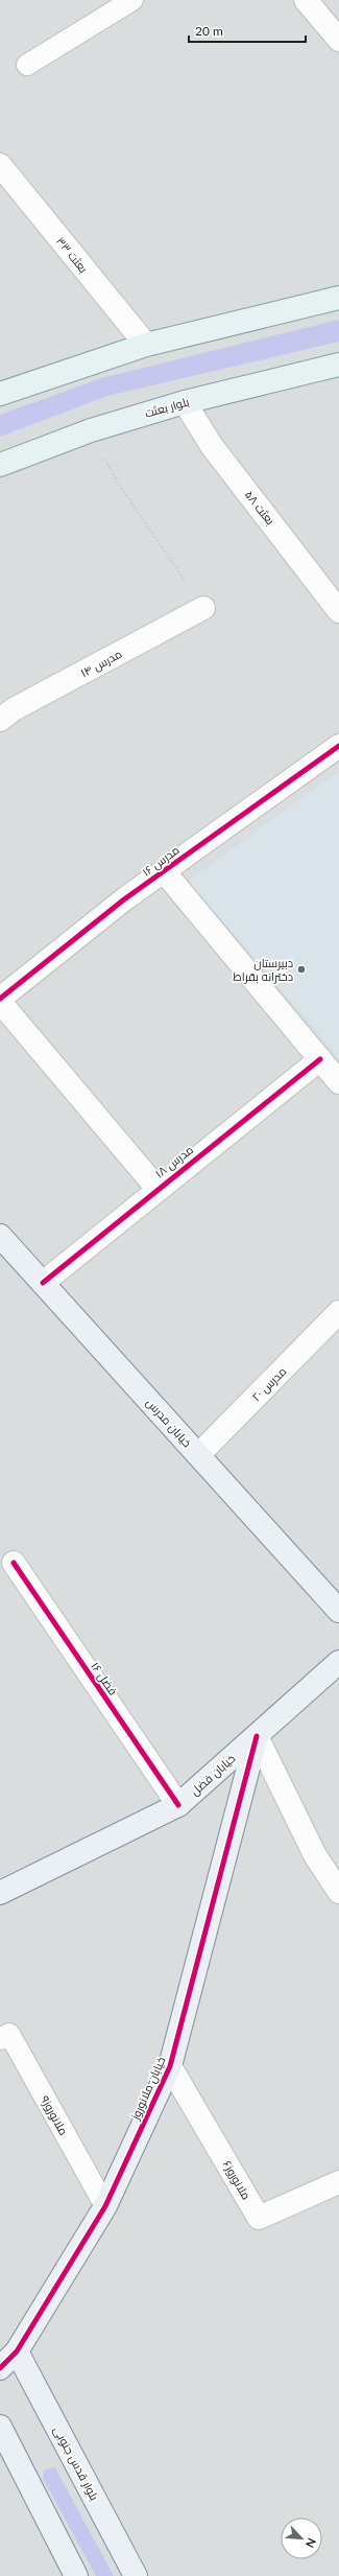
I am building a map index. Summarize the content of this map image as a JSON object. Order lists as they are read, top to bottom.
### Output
{
  "streets": {
    "main road": ["بلوار بعثت"],
    "street": [
      "بعثت ۳۳",
      "بعثت ۵۸",
      "مدرس ۱۴",
      "مدرس ۱۶",
      "مدرس ۱۸",
      "مدرس ۲۰",
      "خیابان مدرس",
      "فضل ۱۶",
      "خیابان فضل",
      "خیابان ملانوروز",
      "ملانوروز۶",
      "بلوار قدس جنوبی"
    ],
    "lane": ["ملانوروز۹"]
  },
  "crossings": [
    ["بلوار بعثت", "بعثت ۵۸"],
    ["مدرس ۱۸", "خیابان مدرس"],
    ["مدرس ۲۰", "خیابان مدرس"],
    ["فضل ۱۶", "خیابان فضل"],
    ["خیابان فضل", "خیابان ملانوروز"],
    ["خیابان ملانوروز", "ملانوروز۹"],
    ["خیابان ملانوروز", "ملانوروز۶"],
    ["خیابان ملانوروز", "بلوار قدس جنوبی"]
  ],
  "places": ["دبیرستان دخترانه بقراط"],
  "scale_bar": "20 m",
  "north": "bottom right"
}
